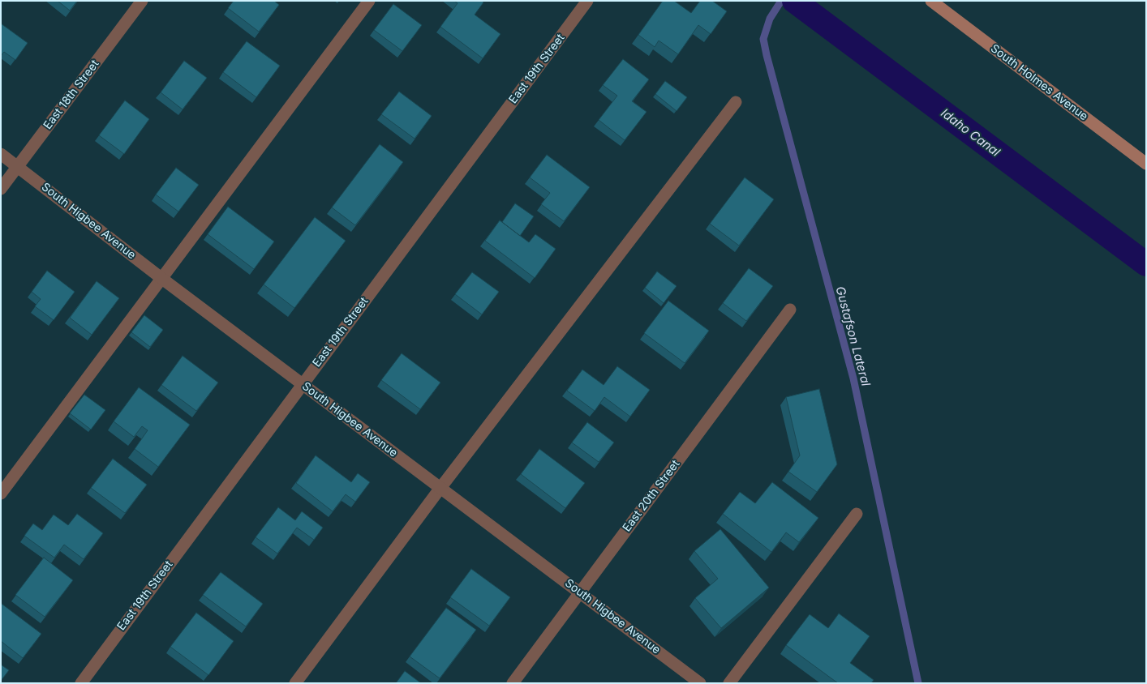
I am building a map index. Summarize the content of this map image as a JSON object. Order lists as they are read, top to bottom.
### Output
{
  "streets": {
    "main road": ["South Holmes Avenue"],
    "street": [
      "East 19th Street",
      "East 18th Street",
      "South Higbee Avenue",
      "East 20th Street"
    ]
  },
  "crossings": [
    ["East 19th Street", "South Higbee Avenue"],
    ["East 18th Street", "South Higbee Avenue"],
    ["South Higbee Avenue", "East 20th Street"]
  ],
  "water": ["Idaho Canal", "Gustafson Lateral"]
}
